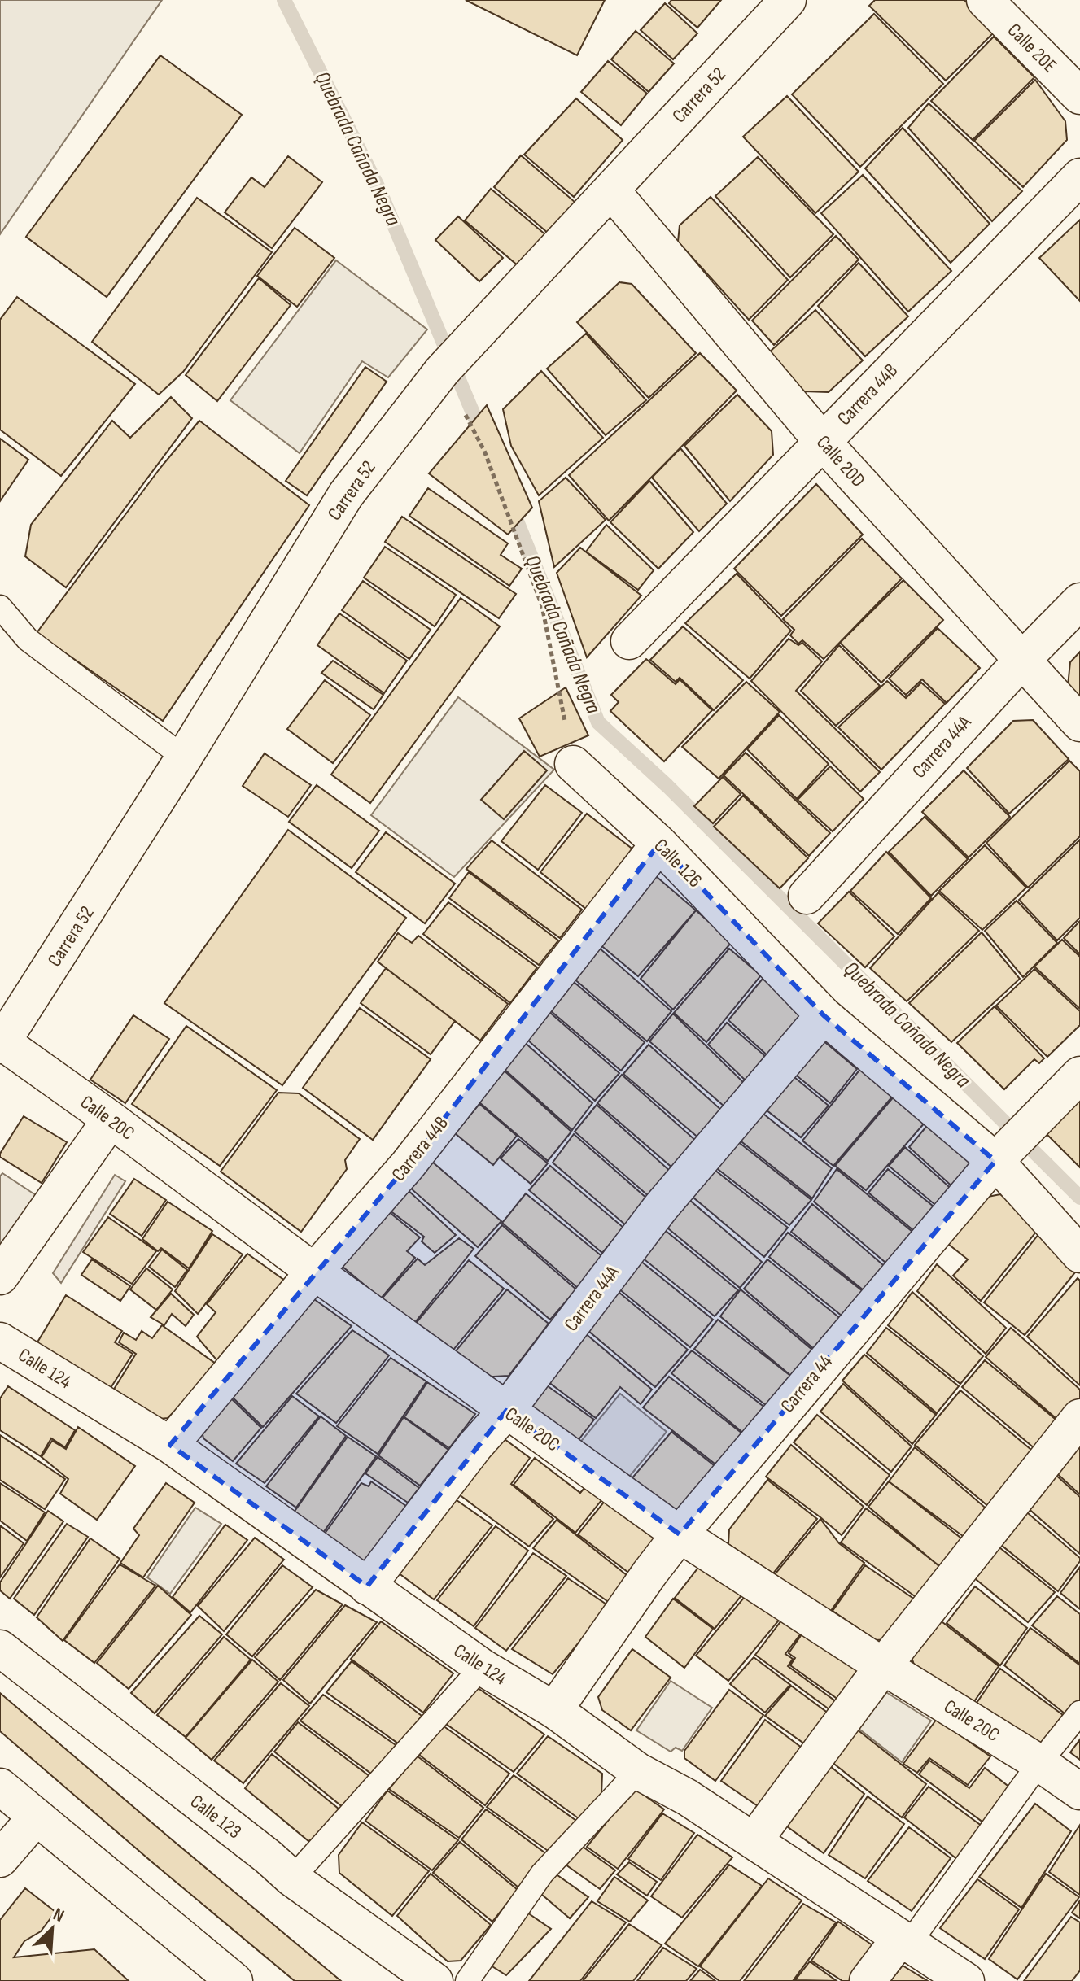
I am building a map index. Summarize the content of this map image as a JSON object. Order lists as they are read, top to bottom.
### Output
{
  "streets": {
    "street": [
      "Calle 20E",
      "Carrera 52",
      "Carrera 44B",
      "Calle 20D",
      "Carrera 44A",
      "Calle 126",
      "Calle 20C",
      "Calle 124",
      "Carrera 44",
      "Calle 123"
    ]
  },
  "crossings": [
    ["Carrera 52", "Calle 20D"],
    ["Carrera 52", "Calle 20C"],
    ["Carrera 44B", "Calle 20D"],
    ["Carrera 44B", "Calle 126"],
    ["Carrera 44B", "Calle 20C"],
    ["Carrera 44B", "Calle 124"],
    ["Calle 20D", "Carrera 44A"],
    ["Carrera 44A", "Calle 126"],
    ["Carrera 44A", "Calle 20C"],
    ["Carrera 44A", "Calle 124"],
    ["Calle 126", "Carrera 44"],
    ["Calle 20C", "Carrera 44"],
    ["Calle 124", "Carrera 44"]
  ],
  "water": ["Quebrada Cañada Negra"],
  "north": "top right"
}
